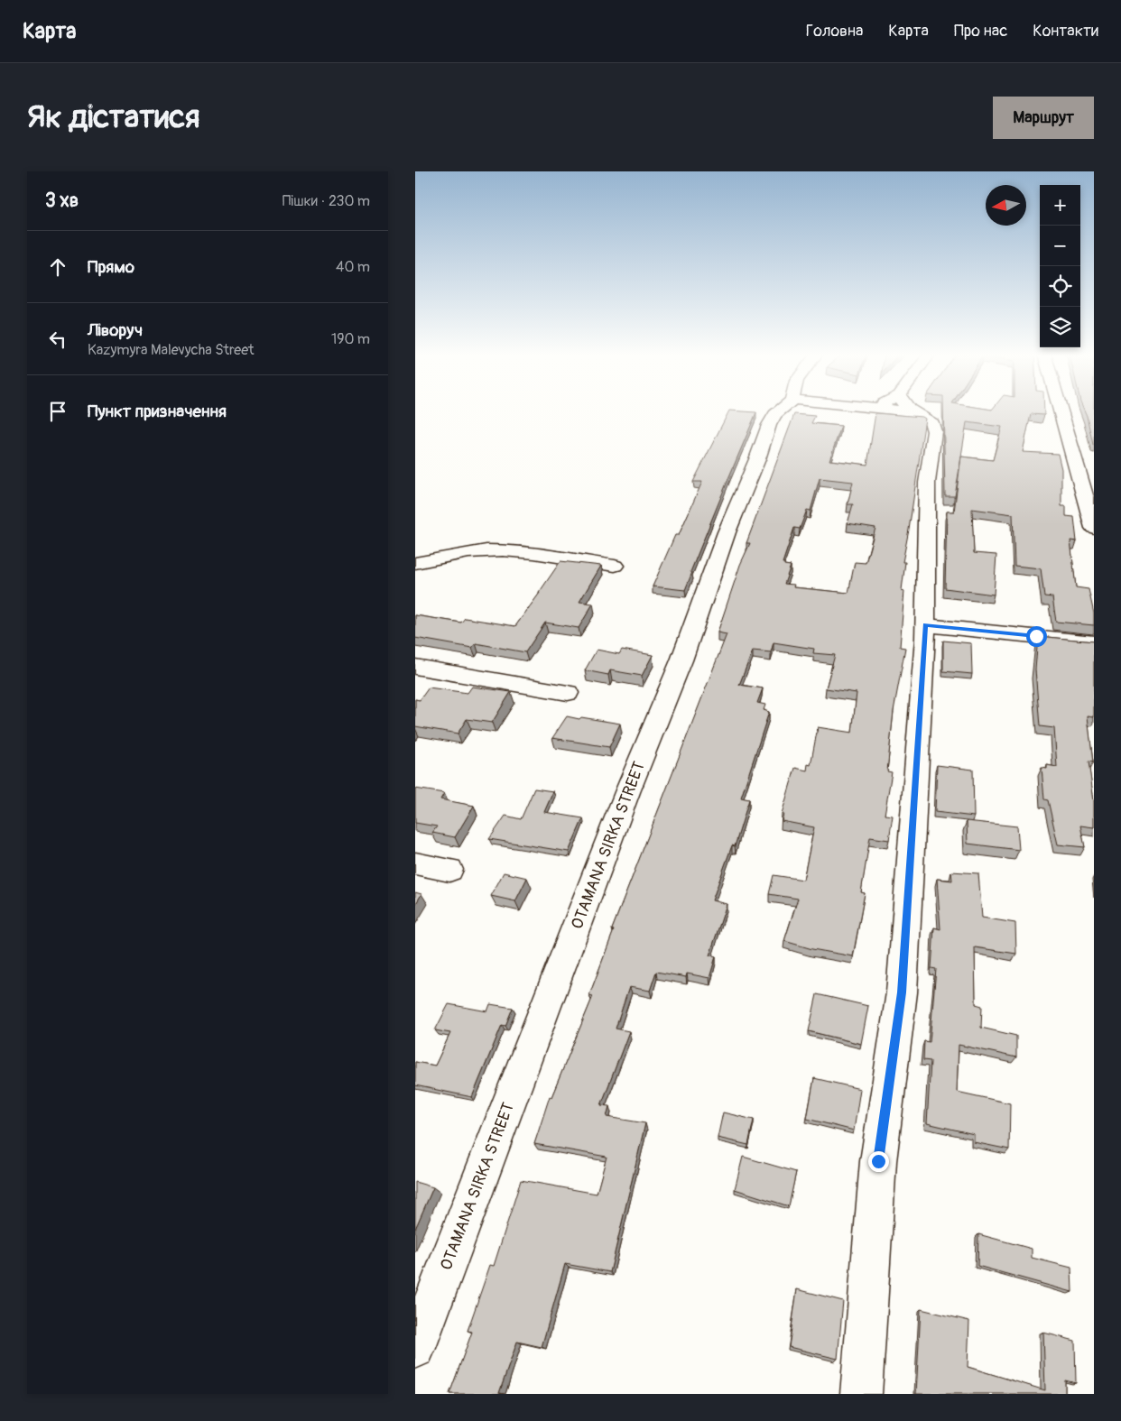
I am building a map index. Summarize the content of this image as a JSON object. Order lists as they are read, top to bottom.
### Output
{
  "streets": {
    "street": ["OTAMANA SIRKA STREET"]
  },
  "north": "left",
  "page": {
    "header": "Карта",
    "nav": [
      "Головна",
      "Карта",
      "Про нас",
      "Контакти"
    ],
    "buttons": "Маршрут",
    "title": "Як дістатися",
    "heading": ["3 хв", "Пішки · 230 m"],
    "map_buttons": ["+", "−"],
    "list": [
      ["Прямо", "40 m"],
      ["Ліворуч", "Kazymyra Malevycha Street", "190 m"],
      "Пункт призначення"
    ]
  }
}
